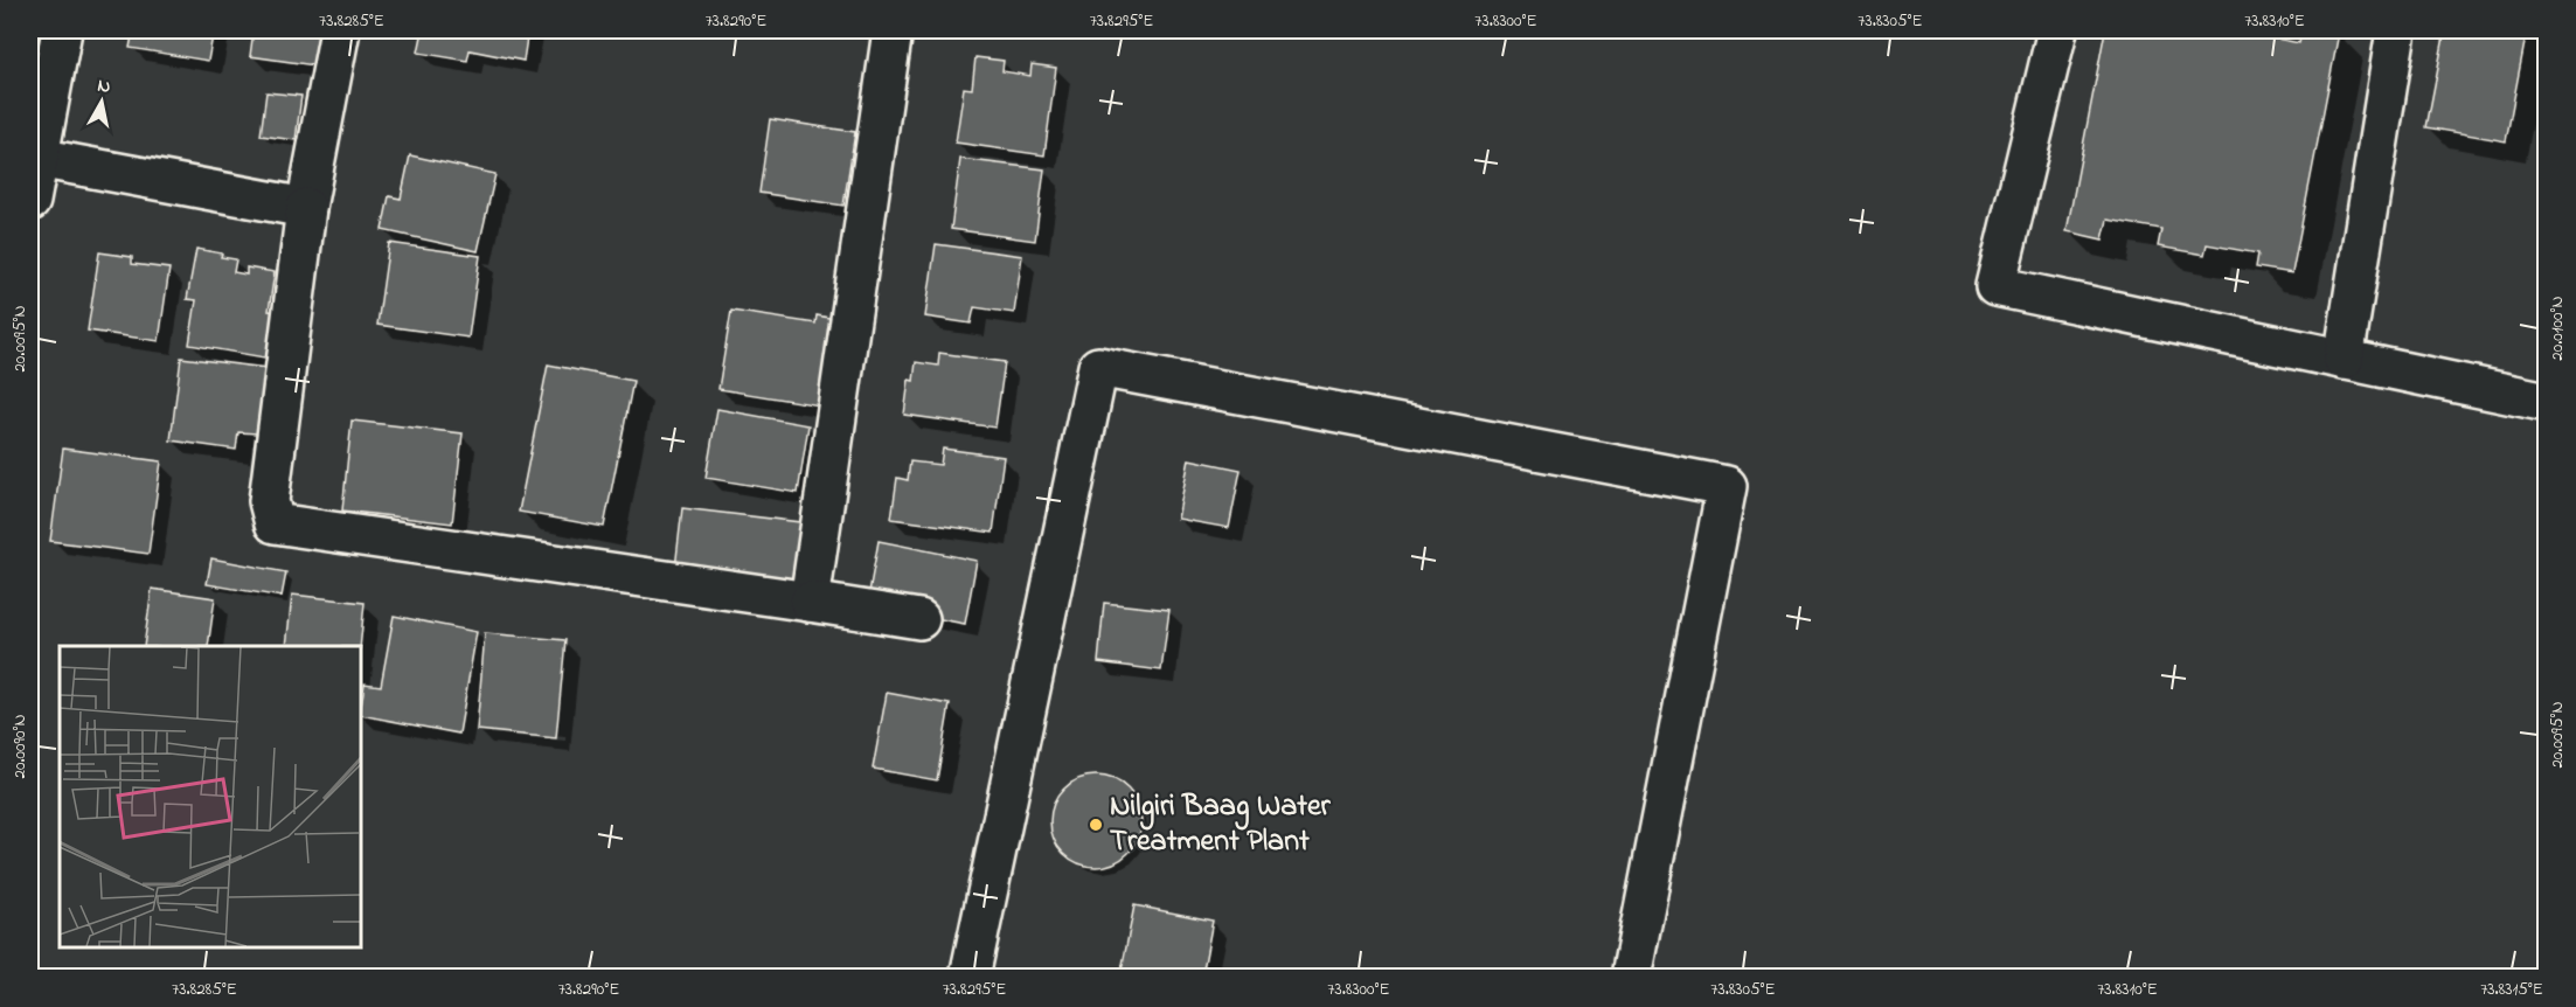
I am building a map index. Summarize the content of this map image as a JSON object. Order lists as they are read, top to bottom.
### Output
{
  "places": ["Nilgiri Baag Water Treatment Plant"],
  "north": "top",
  "coordinates": [
    "73.8285°E",
    "73.8290°E",
    "73.8295°E",
    "73.8300°E",
    "73.8305°E",
    "73.8310°E",
    "20.0100°N",
    "20.0095°N",
    "20.0090°N",
    "73.8315°E"
  ]
}
